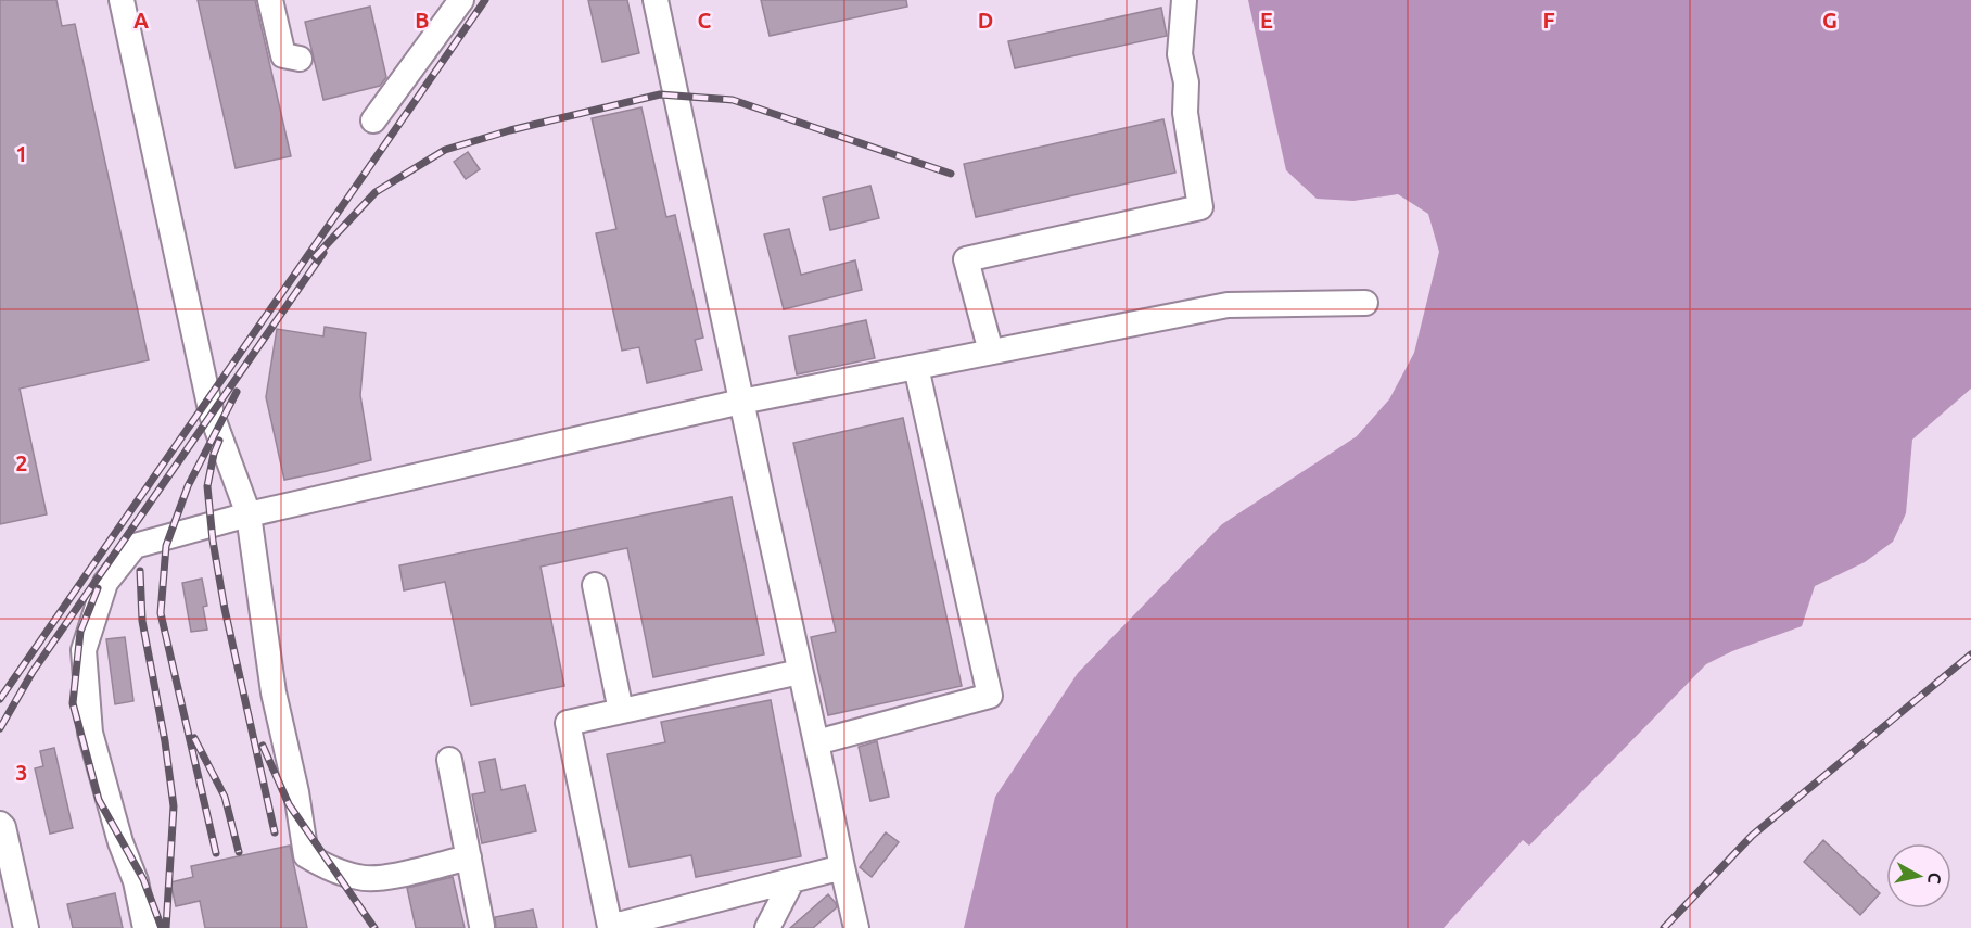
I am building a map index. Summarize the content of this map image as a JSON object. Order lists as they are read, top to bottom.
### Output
{
  "north": "right",
  "grid": {
    "columns": [
      "A",
      "B",
      "C",
      "D",
      "E",
      "F",
      "G"
    ],
    "rows": ["1", "2", "3"]
  }
}
